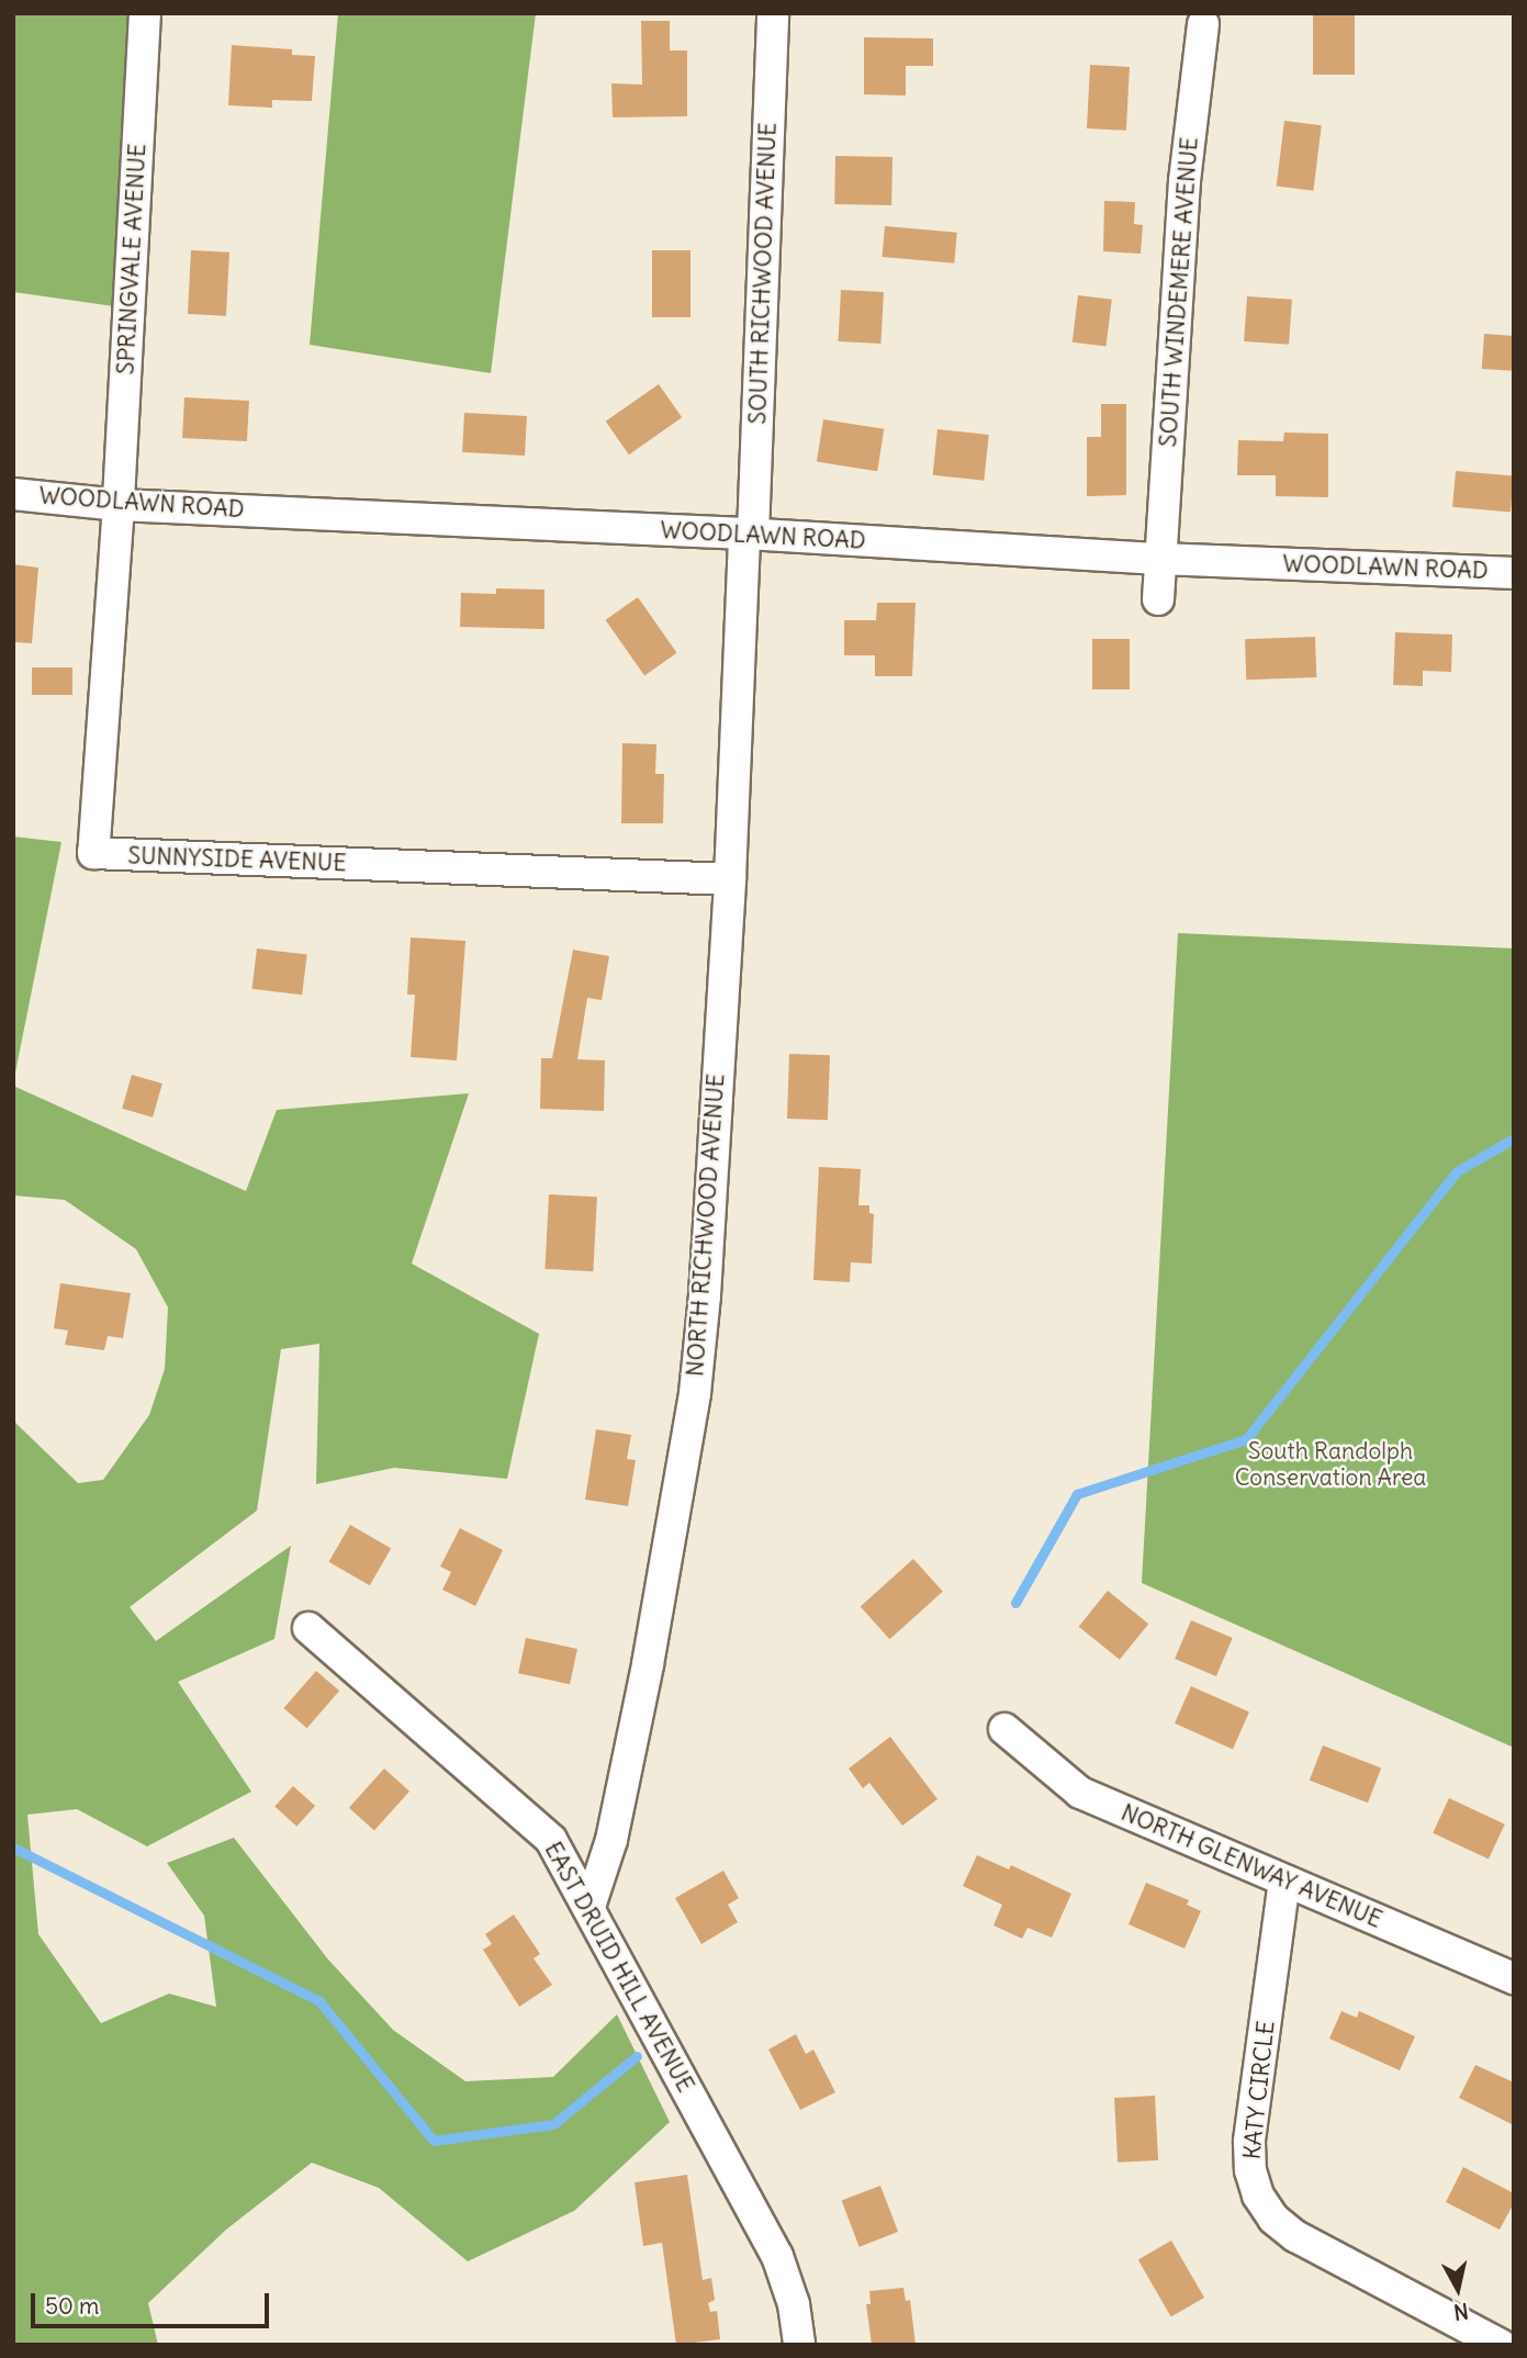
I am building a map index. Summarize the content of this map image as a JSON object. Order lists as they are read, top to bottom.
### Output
{
  "streets": {
    "street": [
      "SPRINGVALE AVENUE",
      "SOUTH RICHWOOD AVENUE",
      "SOUTH WINDEMERE AVENUE",
      "WOODLAWN ROAD",
      "SUNNYSIDE AVENUE",
      "NORTH RICHWOOD AVENUE",
      "NORTH GLENWAY AVENUE",
      "EAST DRUID HILL AVENUE",
      "KATY CIRCLE"
    ]
  },
  "crossings": [
    ["SPRINGVALE AVENUE", "WOODLAWN ROAD"],
    ["SPRINGVALE AVENUE", "SUNNYSIDE AVENUE"],
    ["SOUTH RICHWOOD AVENUE", "WOODLAWN ROAD"],
    ["SOUTH RICHWOOD AVENUE", "NORTH RICHWOOD AVENUE"],
    ["SOUTH WINDEMERE AVENUE", "WOODLAWN ROAD"],
    ["WOODLAWN ROAD", "SUNNYSIDE AVENUE"],
    ["WOODLAWN ROAD", "NORTH RICHWOOD AVENUE"],
    ["SUNNYSIDE AVENUE", "NORTH RICHWOOD AVENUE"],
    ["NORTH RICHWOOD AVENUE", "EAST DRUID HILL AVENUE"],
    ["NORTH GLENWAY AVENUE", "KATY CIRCLE"]
  ],
  "parks": ["South Randolph Conservation Area"],
  "scale_bar": "50 m",
  "north": "bottom"
}
